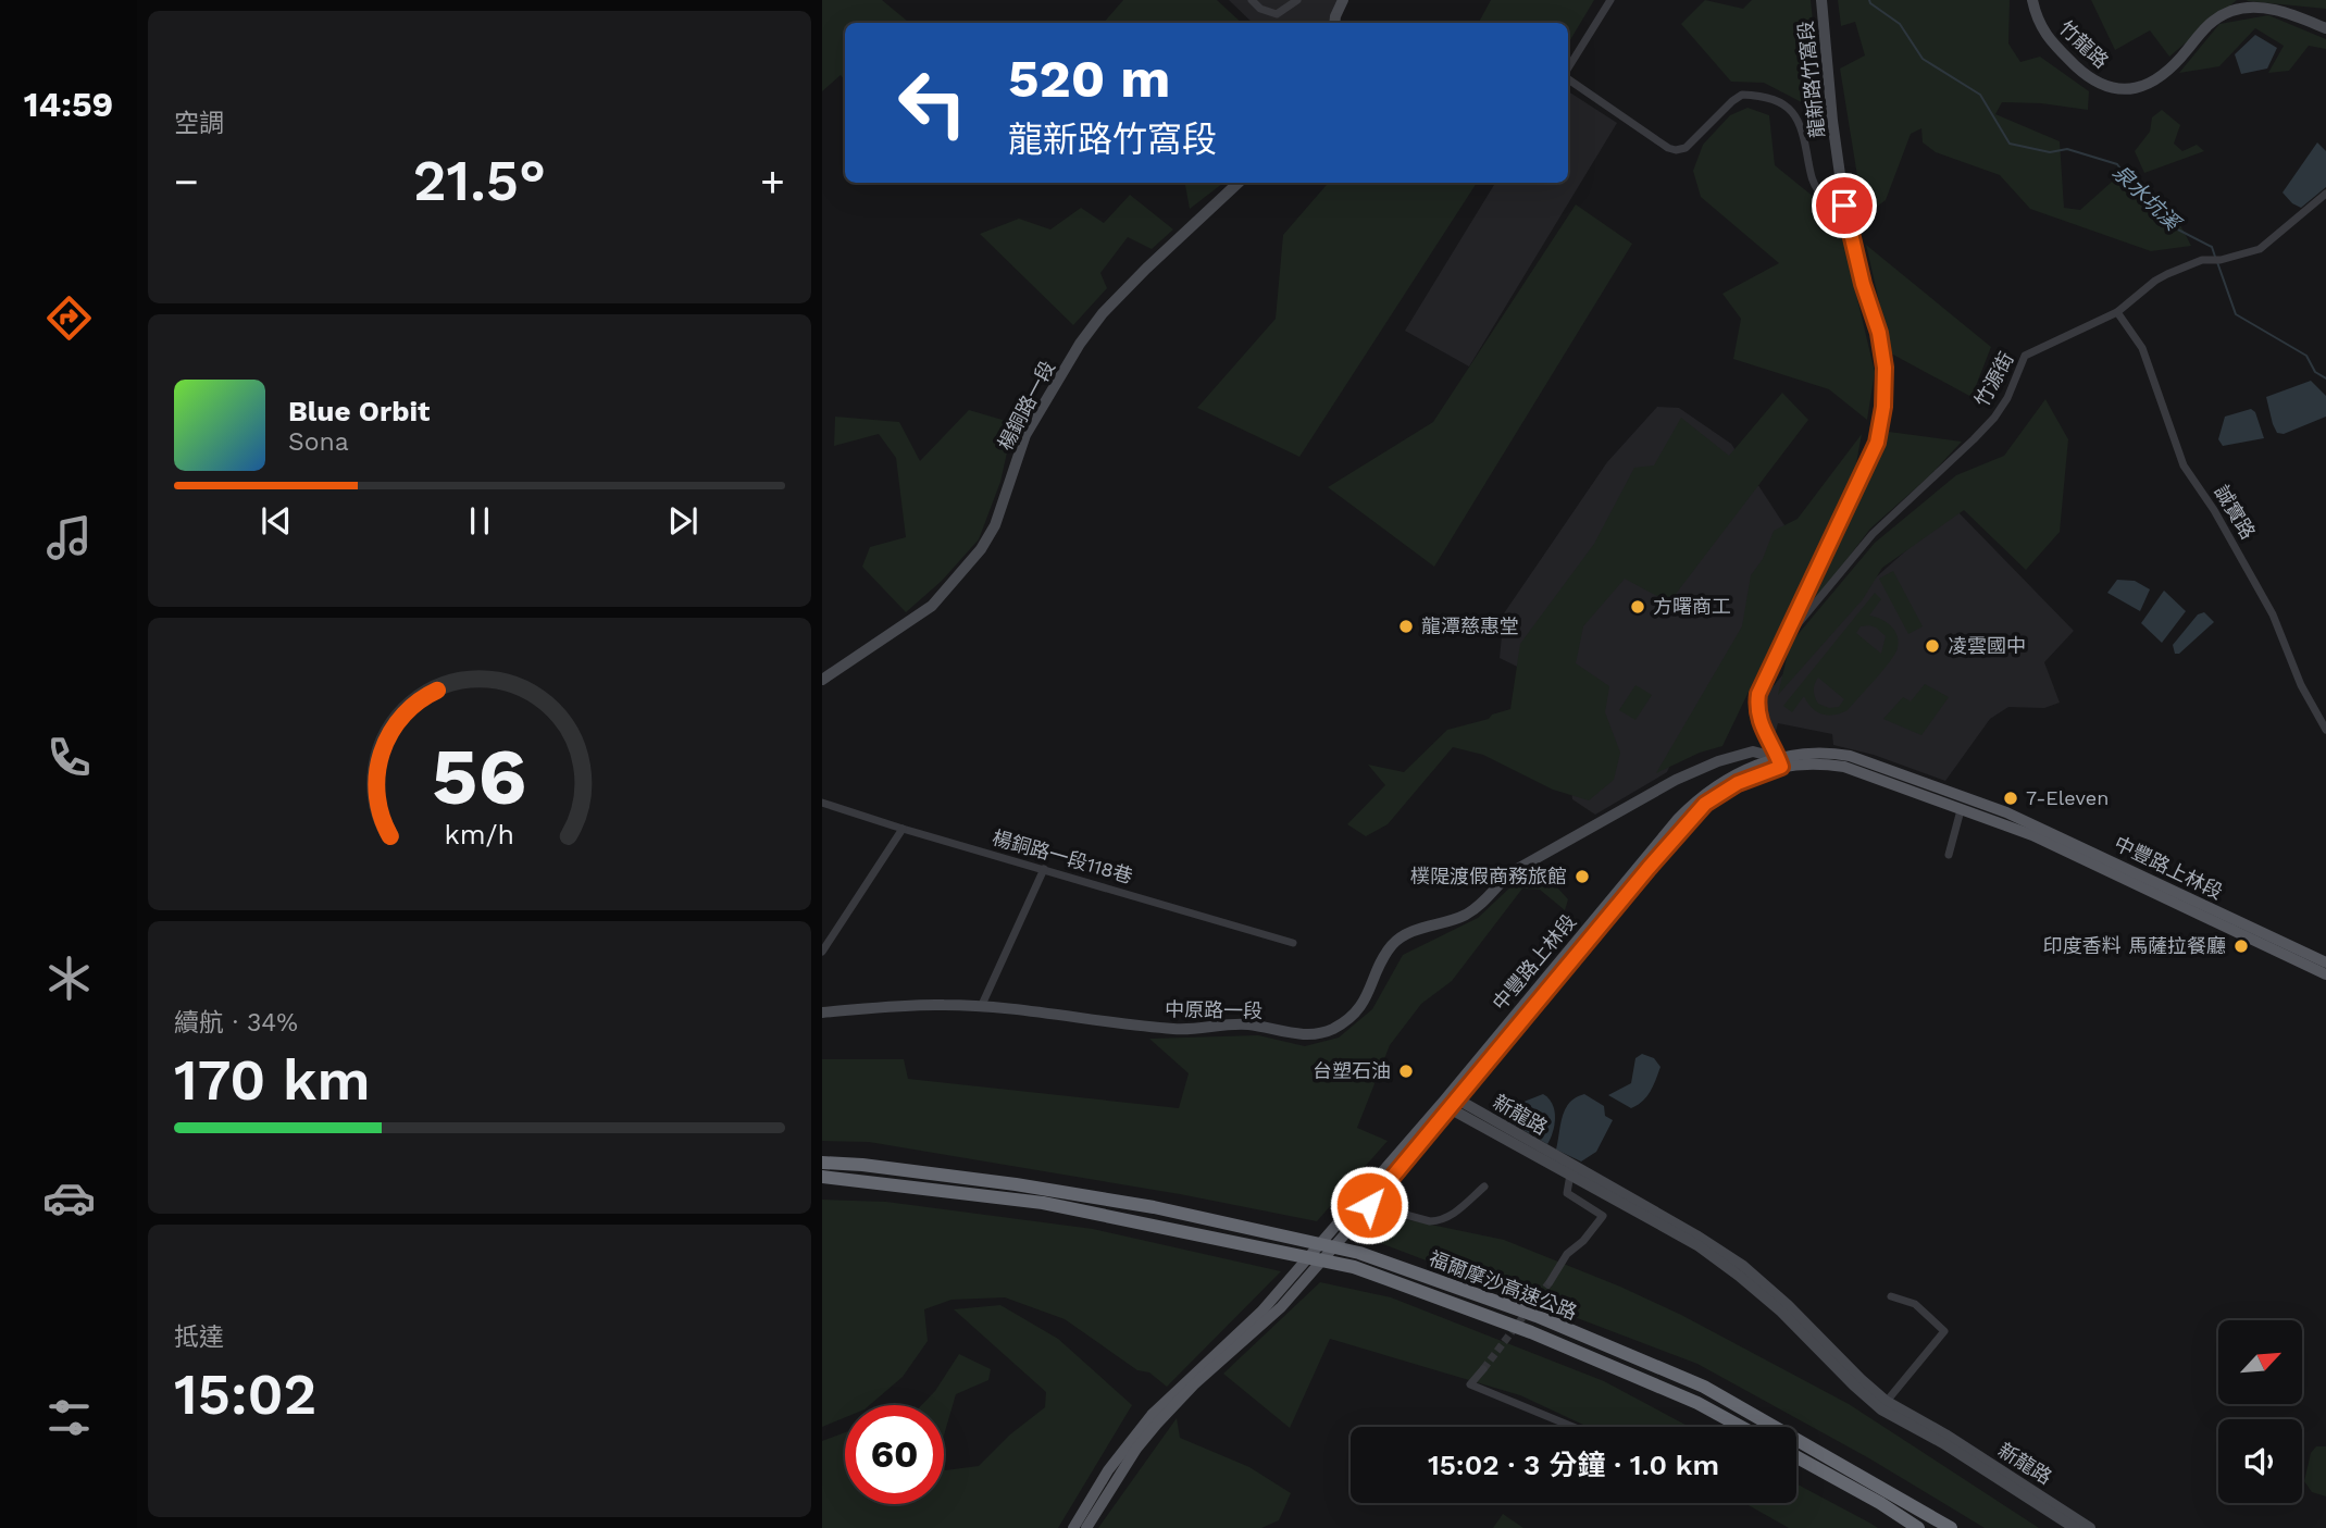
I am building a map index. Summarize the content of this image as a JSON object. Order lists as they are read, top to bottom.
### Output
{
  "streets": {
    "highway": ["福爾摩沙高速公路"],
    "main road": ["中豐路上林段"],
    "street": [
      "竹龍路",
      "龍新路竹窩段",
      "竹源街",
      "楊銅路一段",
      "誠實路",
      "楊銅路一段118巷",
      "中原路一段",
      "新龍路"
    ]
  },
  "crossings": [
    ["龍新路竹窩段", "竹源街"],
    ["龍新路竹窩段", "中豐路上林段"],
    ["龍新路竹窩段", "中原路一段"],
    ["竹源街", "誠實路"],
    ["中豐路上林段", "中原路一段"],
    ["中豐路上林段", "新龍路"]
  ],
  "water": ["泉水坑溪"],
  "places": [
    "方曙商工",
    "龍潭慈惠堂",
    "凌雲國中",
    "7-Eleven",
    "樸隄渡假商務旅館",
    "印度香料 馬薩拉餐廳",
    "台塑石油"
  ],
  "north": "top right",
  "page": {
    "tabs": "14:59",
    "tile": [
      "空調",
      ["續航 · 34%", "170 km"],
      ["抵達", "15:02"]
    ],
    "turn": ["520 m", "龍新路竹窩段"],
    "heat": ["−", "21.5°", "+"],
    "song": ["Blue Orbit", "Sona"],
    "limit": "60",
    "trip": "15:02 · 3 分鐘 · 1.0 km",
    "gauge": ["56", "km/h"]
  }
}
